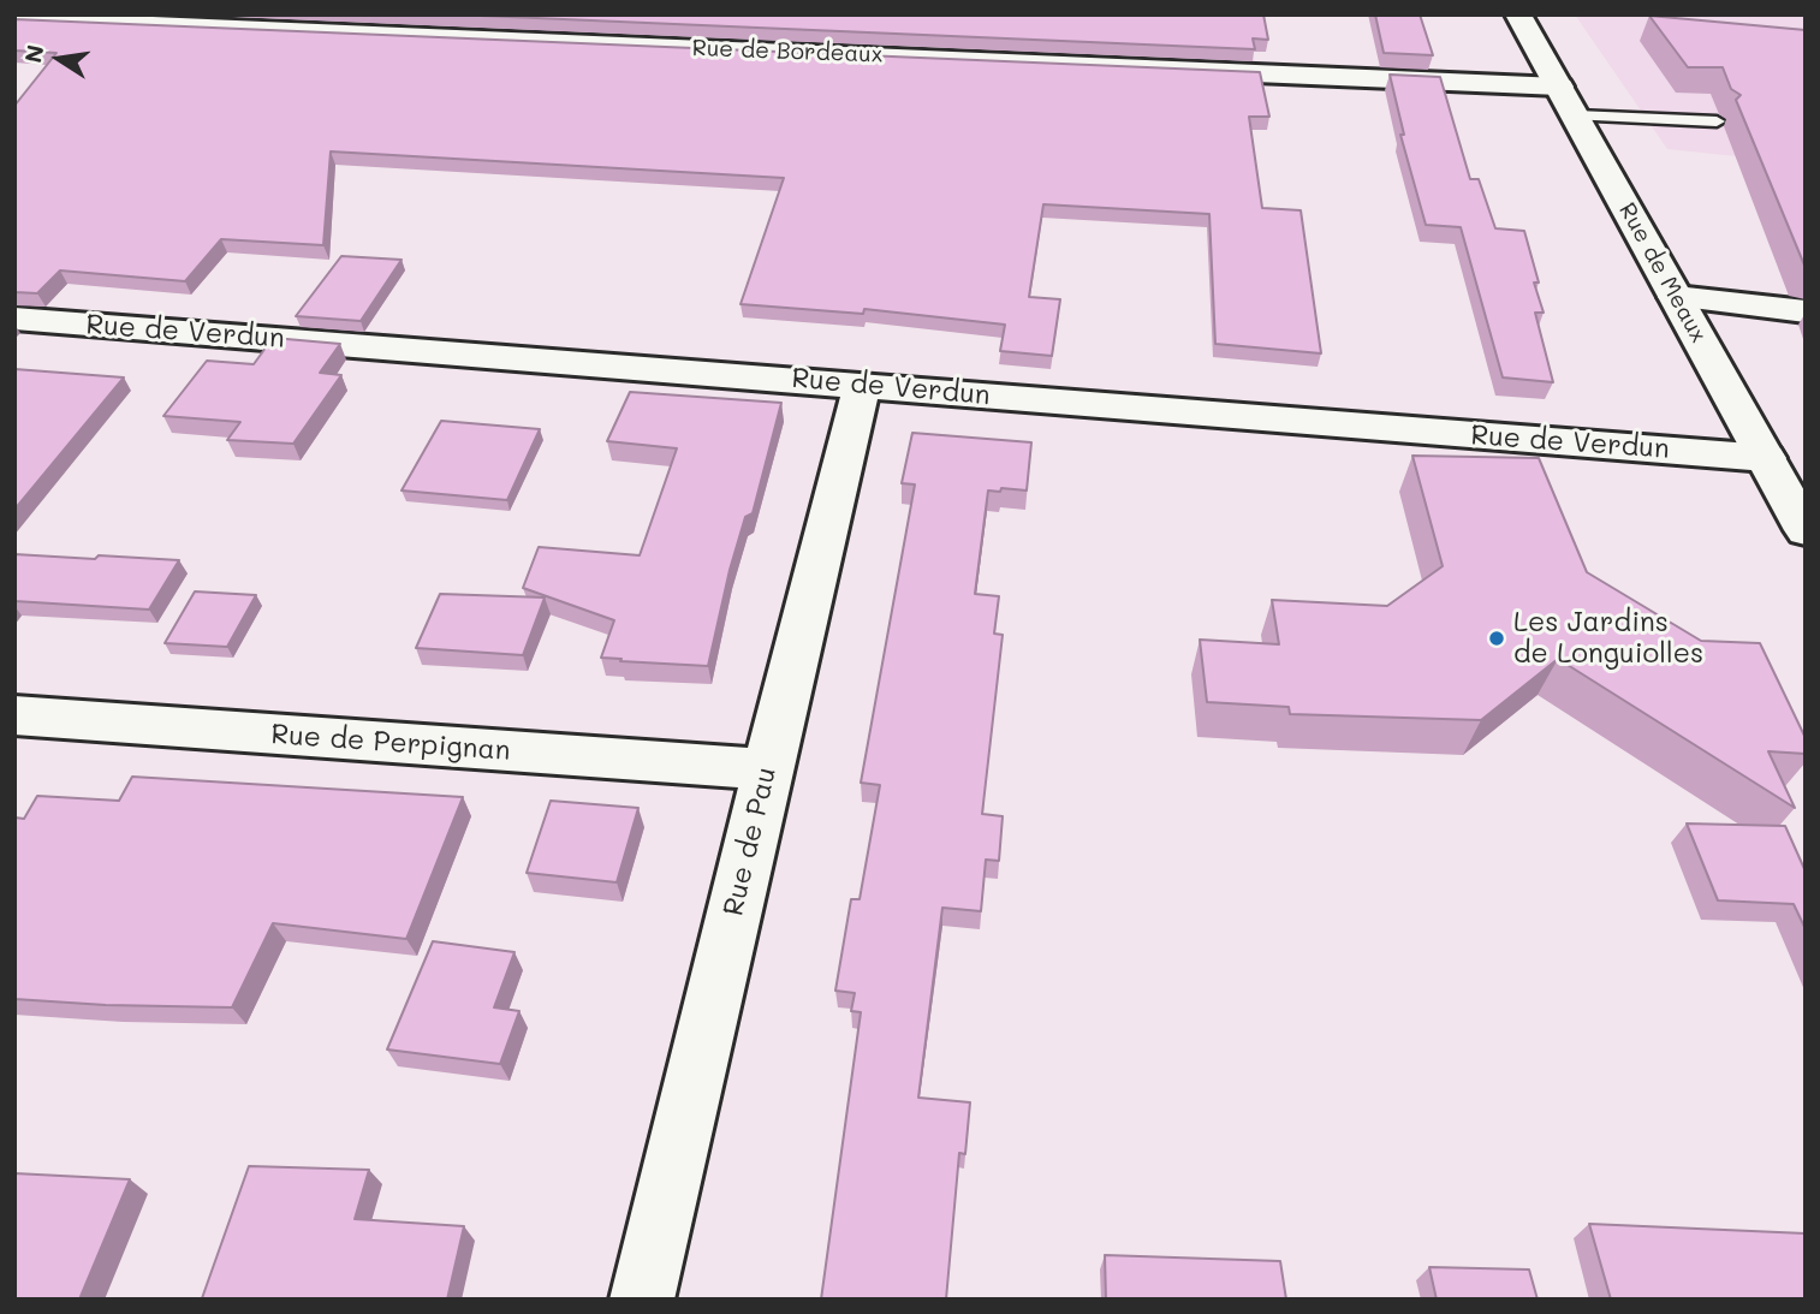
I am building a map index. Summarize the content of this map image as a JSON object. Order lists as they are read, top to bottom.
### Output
{
  "streets": {
    "street": [
      "Rue de Bordeaux",
      "Rue de Meaux",
      "Rue de Verdun",
      "Rue de Perpignan",
      "Rue de Pau"
    ]
  },
  "crossings": [
    ["Rue de Bordeaux", "Rue de Meaux"],
    ["Rue de Meaux", "Rue de Verdun"],
    ["Rue de Verdun", "Rue de Pau"],
    ["Rue de Perpignan", "Rue de Pau"]
  ],
  "places": ["Les Jardins de Longuiolles"],
  "north": "left"
}
